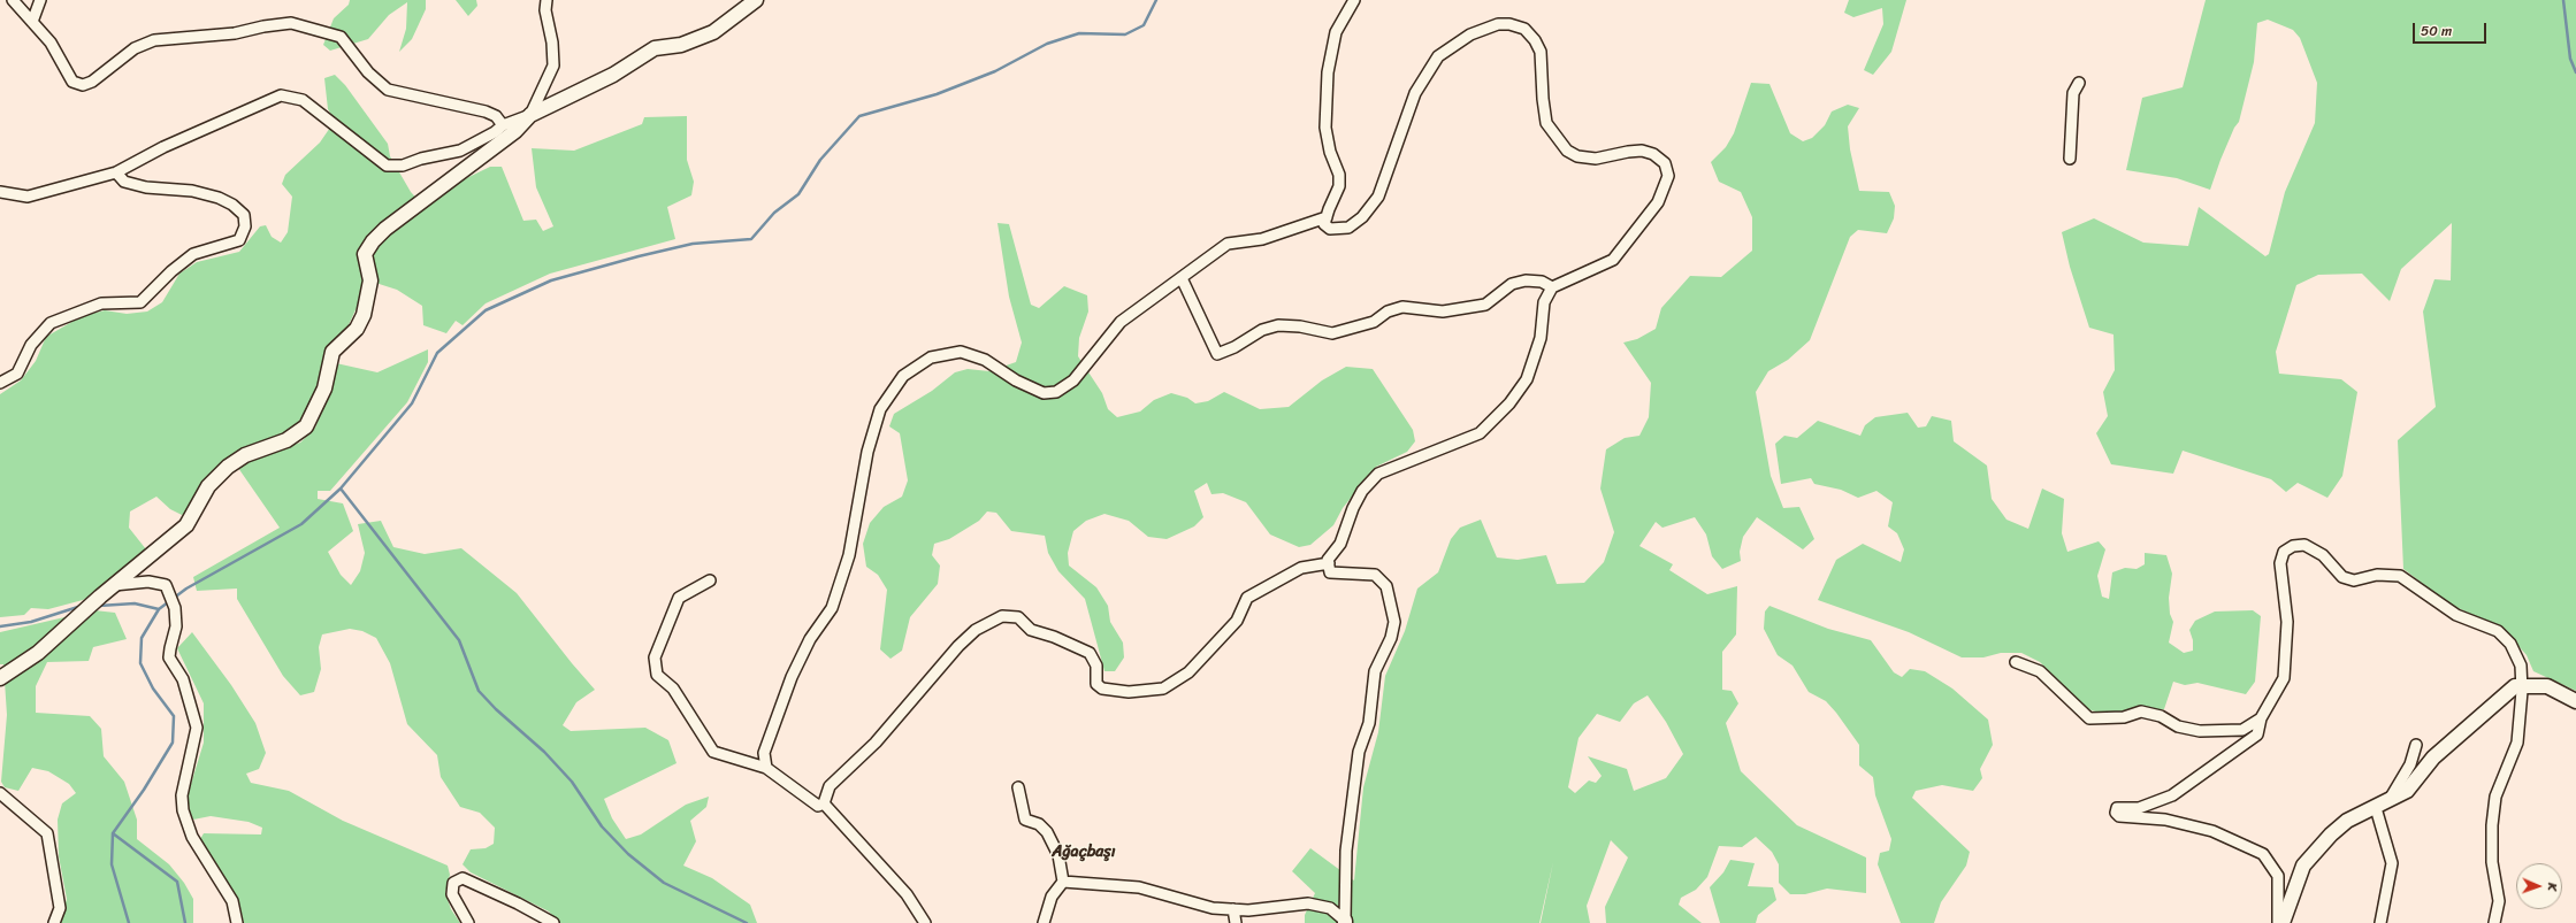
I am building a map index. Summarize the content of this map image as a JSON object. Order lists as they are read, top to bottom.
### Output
{
  "districts": ["Ağaçbaşı"],
  "scale_bar": "50 m",
  "north": "right"
}
